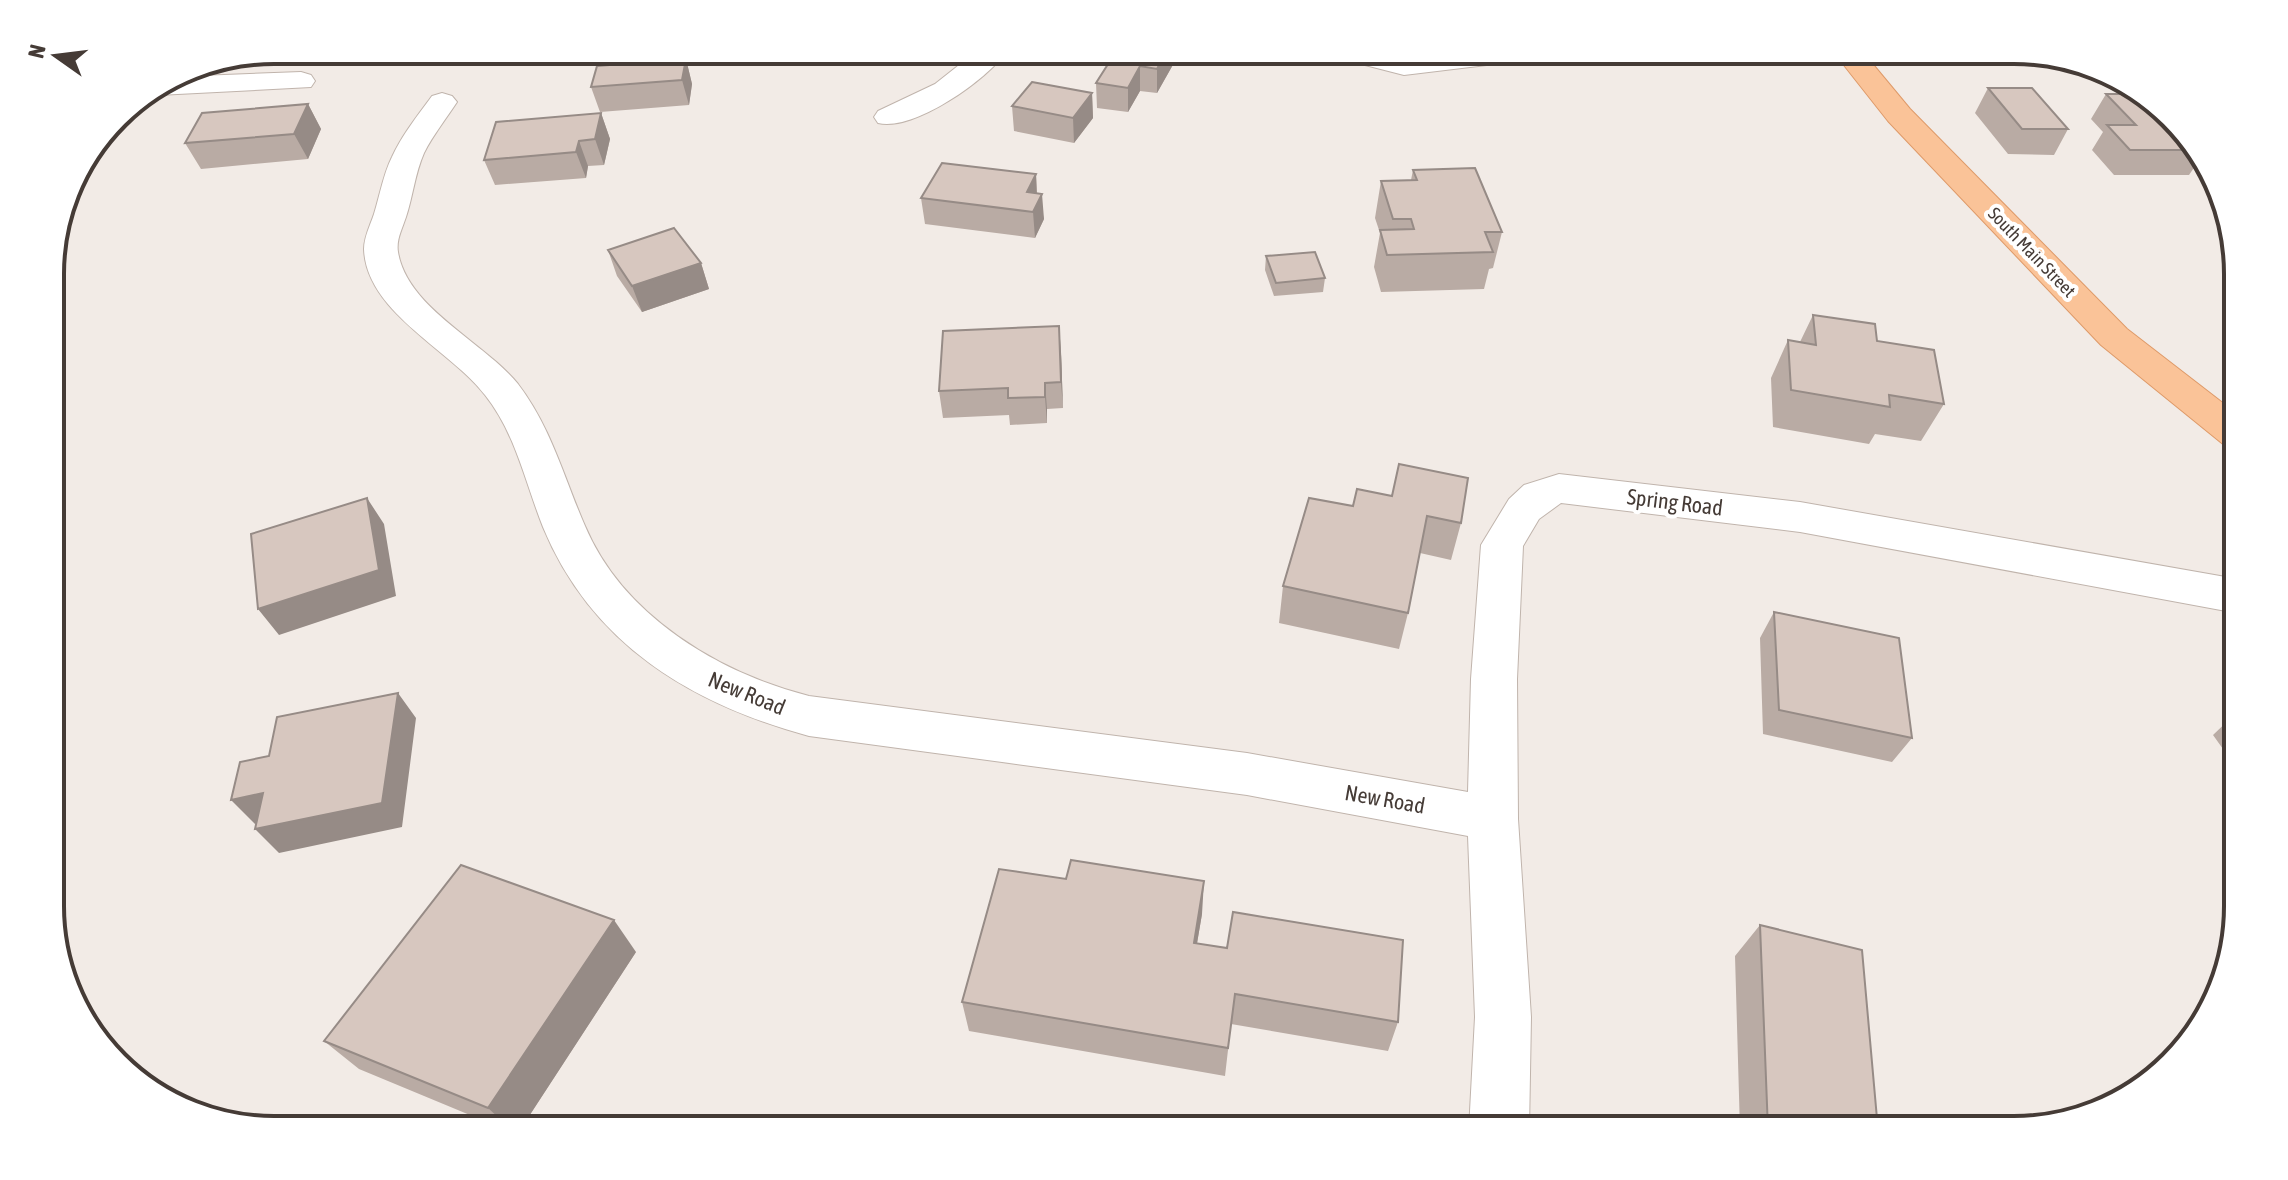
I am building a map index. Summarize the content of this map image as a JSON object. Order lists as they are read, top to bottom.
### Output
{
  "streets": {
    "main road": ["South Main Street"],
    "street": ["Spring Road", "New Road"]
  },
  "crossings": [
    ["Spring Road", "New Road"]
  ],
  "north": "left"
}
